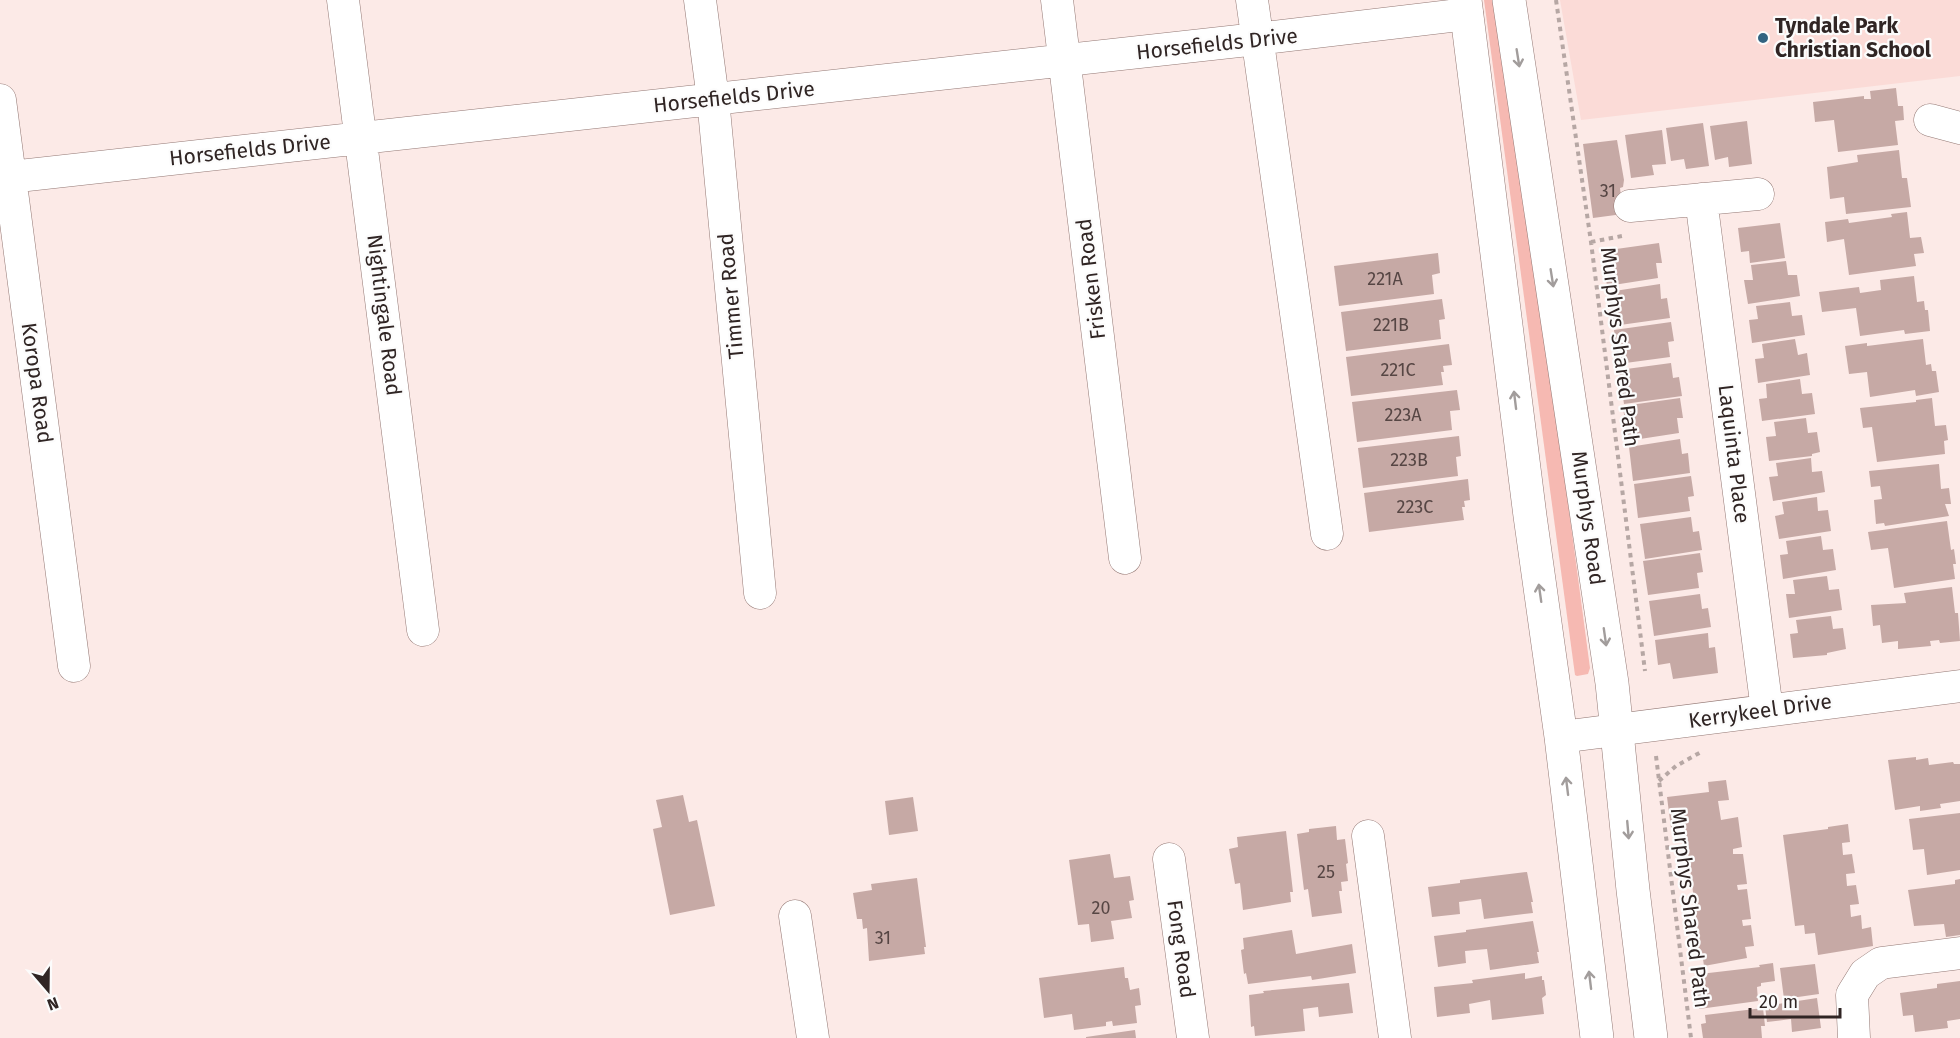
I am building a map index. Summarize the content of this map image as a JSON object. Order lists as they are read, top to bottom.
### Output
{
  "streets": {
    "main road": ["Murphys Road"],
    "street": [
      "Horsefields Drive",
      "Frisken Road",
      "Timmer Road",
      "Nightingale Road",
      "Koropa Road",
      "Laquinta Place",
      "Kerrykeel Drive",
      "Fong Road"
    ],
    "path": ["Murphys Shared Path"]
  },
  "crossings": [
    ["Horsefields Drive", "Frisken Road"],
    ["Horsefields Drive", "Timmer Road"],
    ["Horsefields Drive", "Nightingale Road"],
    ["Horsefields Drive", "Koropa Road"],
    ["Laquinta Place", "Kerrykeel Drive"],
    ["Murphys Road", "Kerrykeel Drive"]
  ],
  "places": ["Tyndale Park Christian School"],
  "house_numbers": [
    "31",
    "221A",
    "221B",
    "221C",
    "223A",
    "223B",
    "223C",
    "25",
    "20",
    "31"
  ],
  "scale_bar": "20 m",
  "north": "bottom"
}
